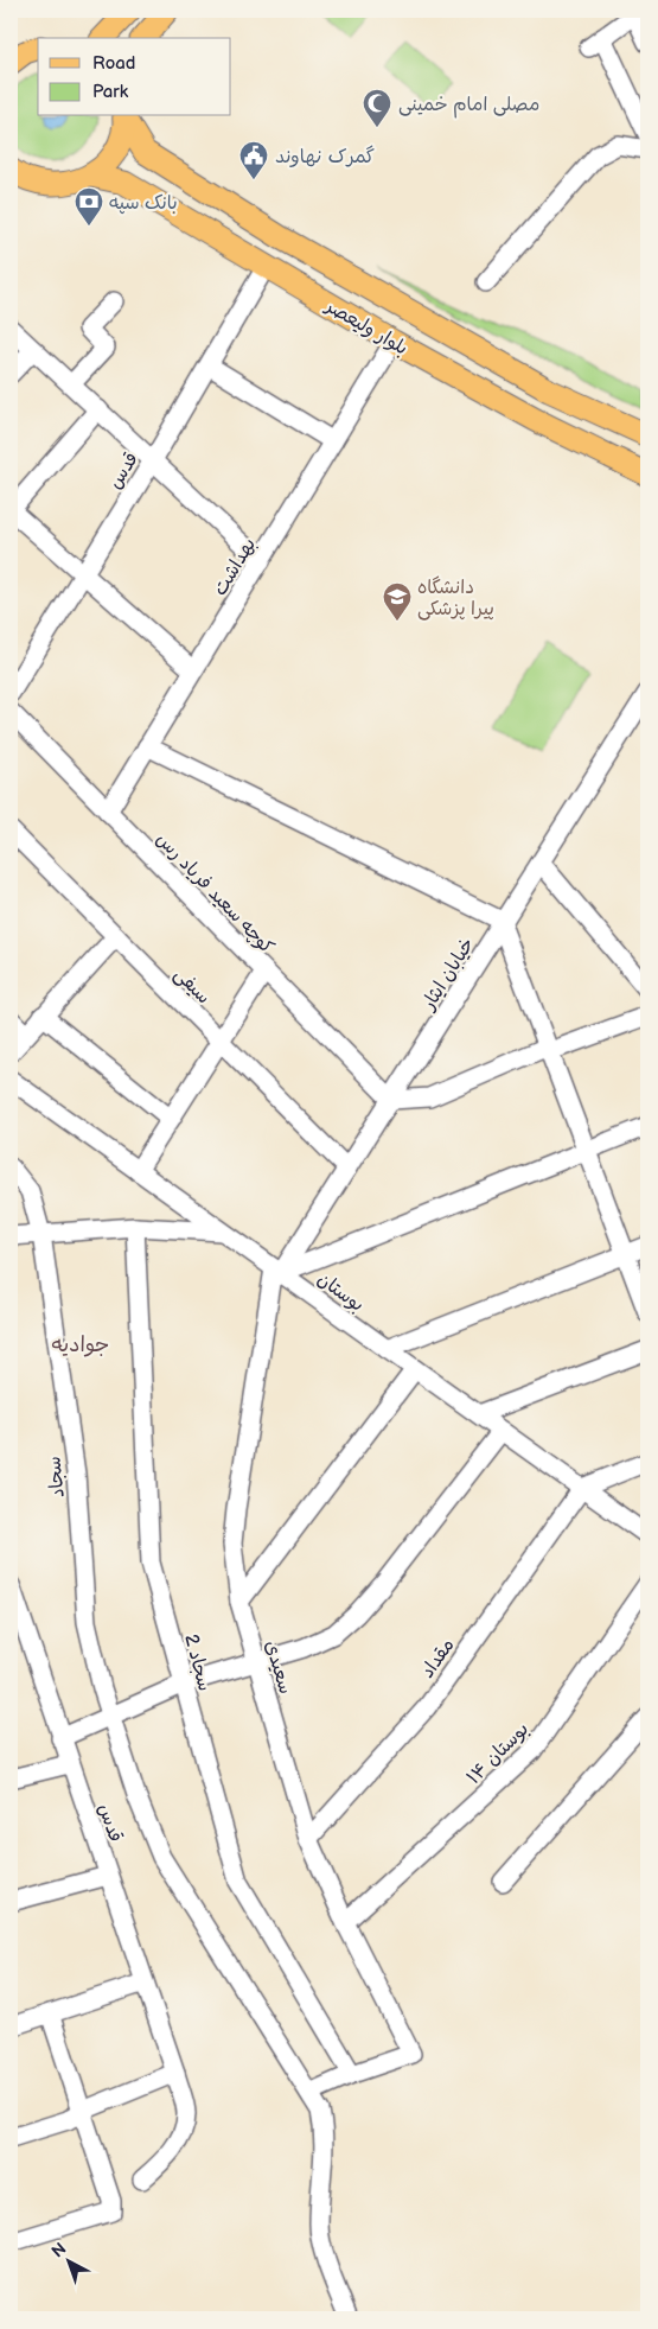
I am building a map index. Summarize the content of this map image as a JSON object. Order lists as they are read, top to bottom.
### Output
{
  "streets": {
    "main road": ["بلوار ولیعصر"],
    "street": [
      "قدس",
      "بهداشت",
      "کوچه سعید فریاد رس",
      "خیابان ایثار",
      "سیفی",
      "بوستان",
      "سجاد",
      "مقداد",
      "سجاد 2",
      "سعیدی",
      "بوستان ۱۴"
    ]
  },
  "crossings": [
    ["بلوار ولیعصر", "قدس"],
    ["بلوار ولیعصر", "بهداشت"],
    ["بهداشت", "کوچه سعید فریاد رس"],
    ["کوچه سعید فریاد رس", "خیابان ایثار"],
    ["خیابان ایثار", "سیفی"],
    ["خیابان ایثار", "بوستان"],
    ["خیابان ایثار", "سعیدی"],
    ["بوستان", "مقداد"],
    ["بوستان", "سعیدی"],
    ["مقداد", "سعیدی"],
    ["سجاد 2", "سعیدی"],
    ["سعیدی", "بوستان ۱۴"]
  ],
  "districts": ["جوادیه"],
  "places": {
    "mosque": ["مصلی امام خمینی"],
    "public building": ["گمرک نهاوند"],
    "bank": ["بانک سپه"],
    "school or university": ["دانشگاه پیرا پزشکی"]
  },
  "legend": ["Road", "Park"],
  "north": "top left"
}
